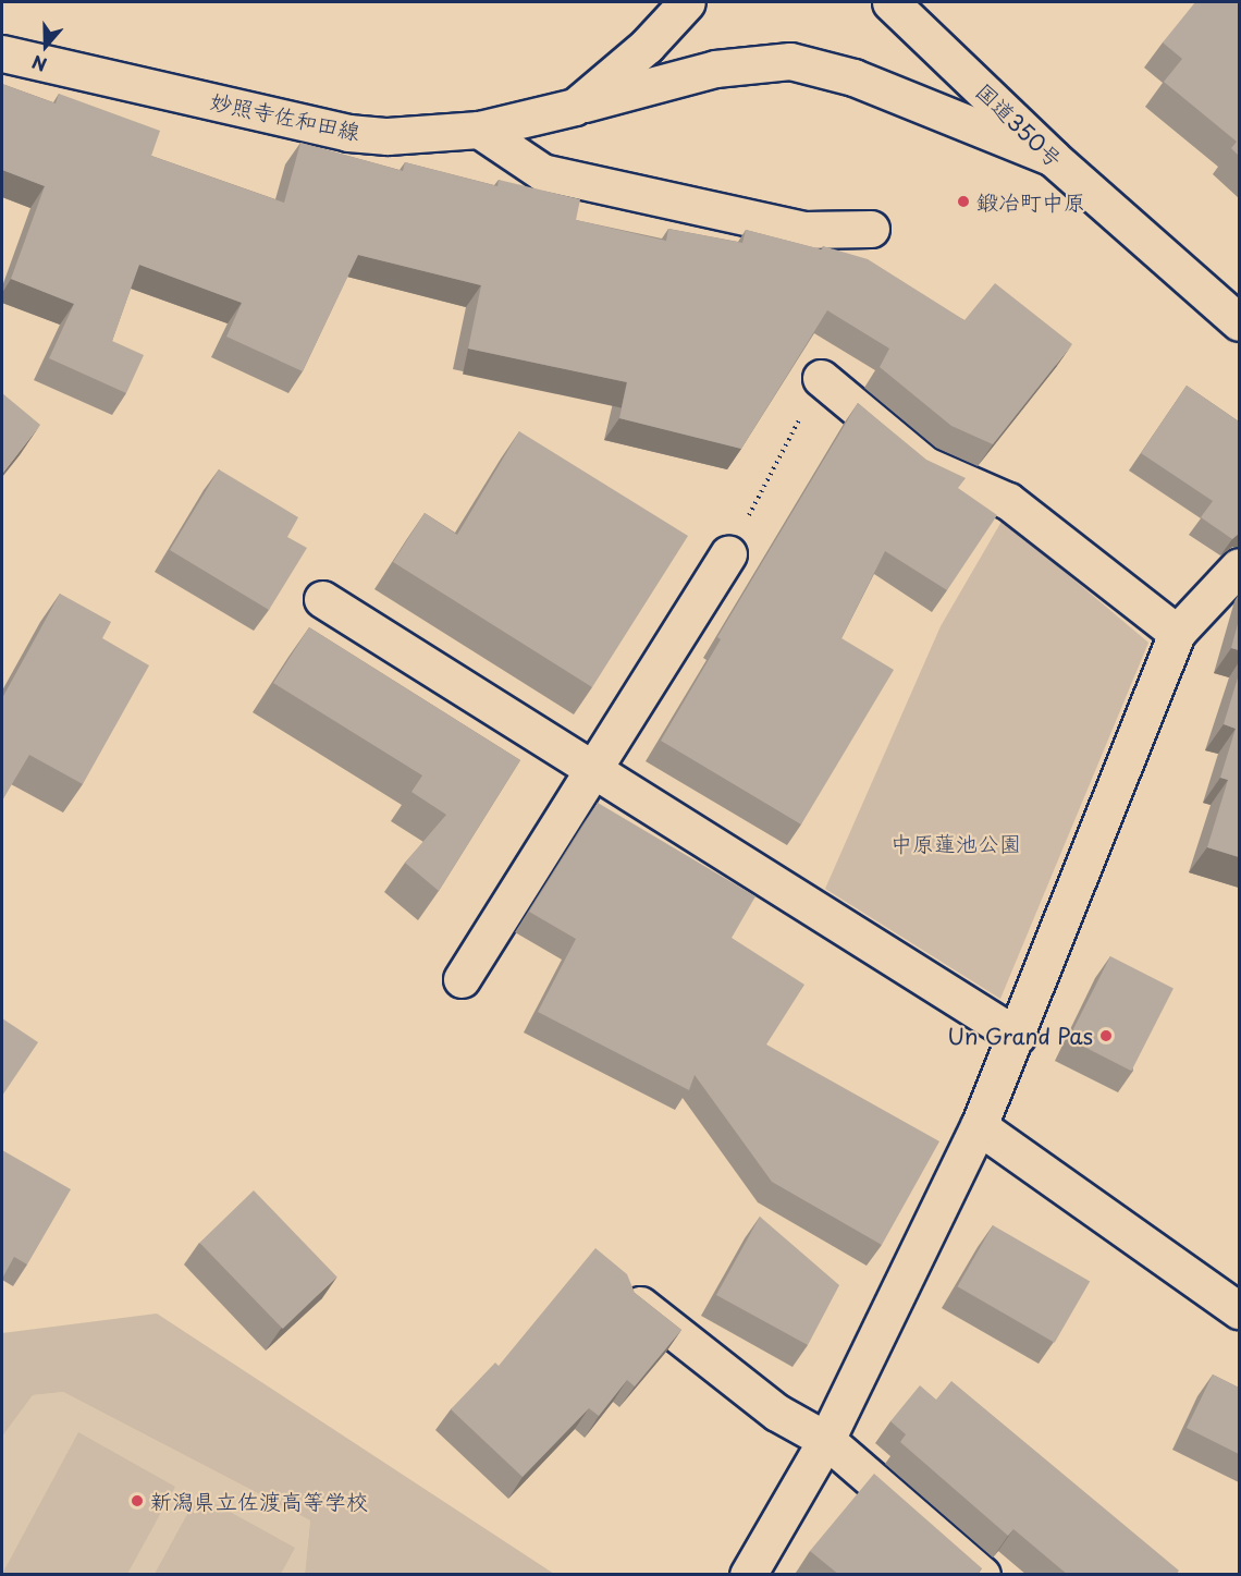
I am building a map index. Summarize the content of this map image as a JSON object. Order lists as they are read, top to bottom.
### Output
{
  "streets": {
    "main road": ["妙照寺佐和田線", "国道350号"]
  },
  "parks": ["中原蓮池公園"],
  "places": ["鍛冶町中原", "Un Grand Pas", "新潟県立佐渡高等学校"],
  "north": "bottom"
}
